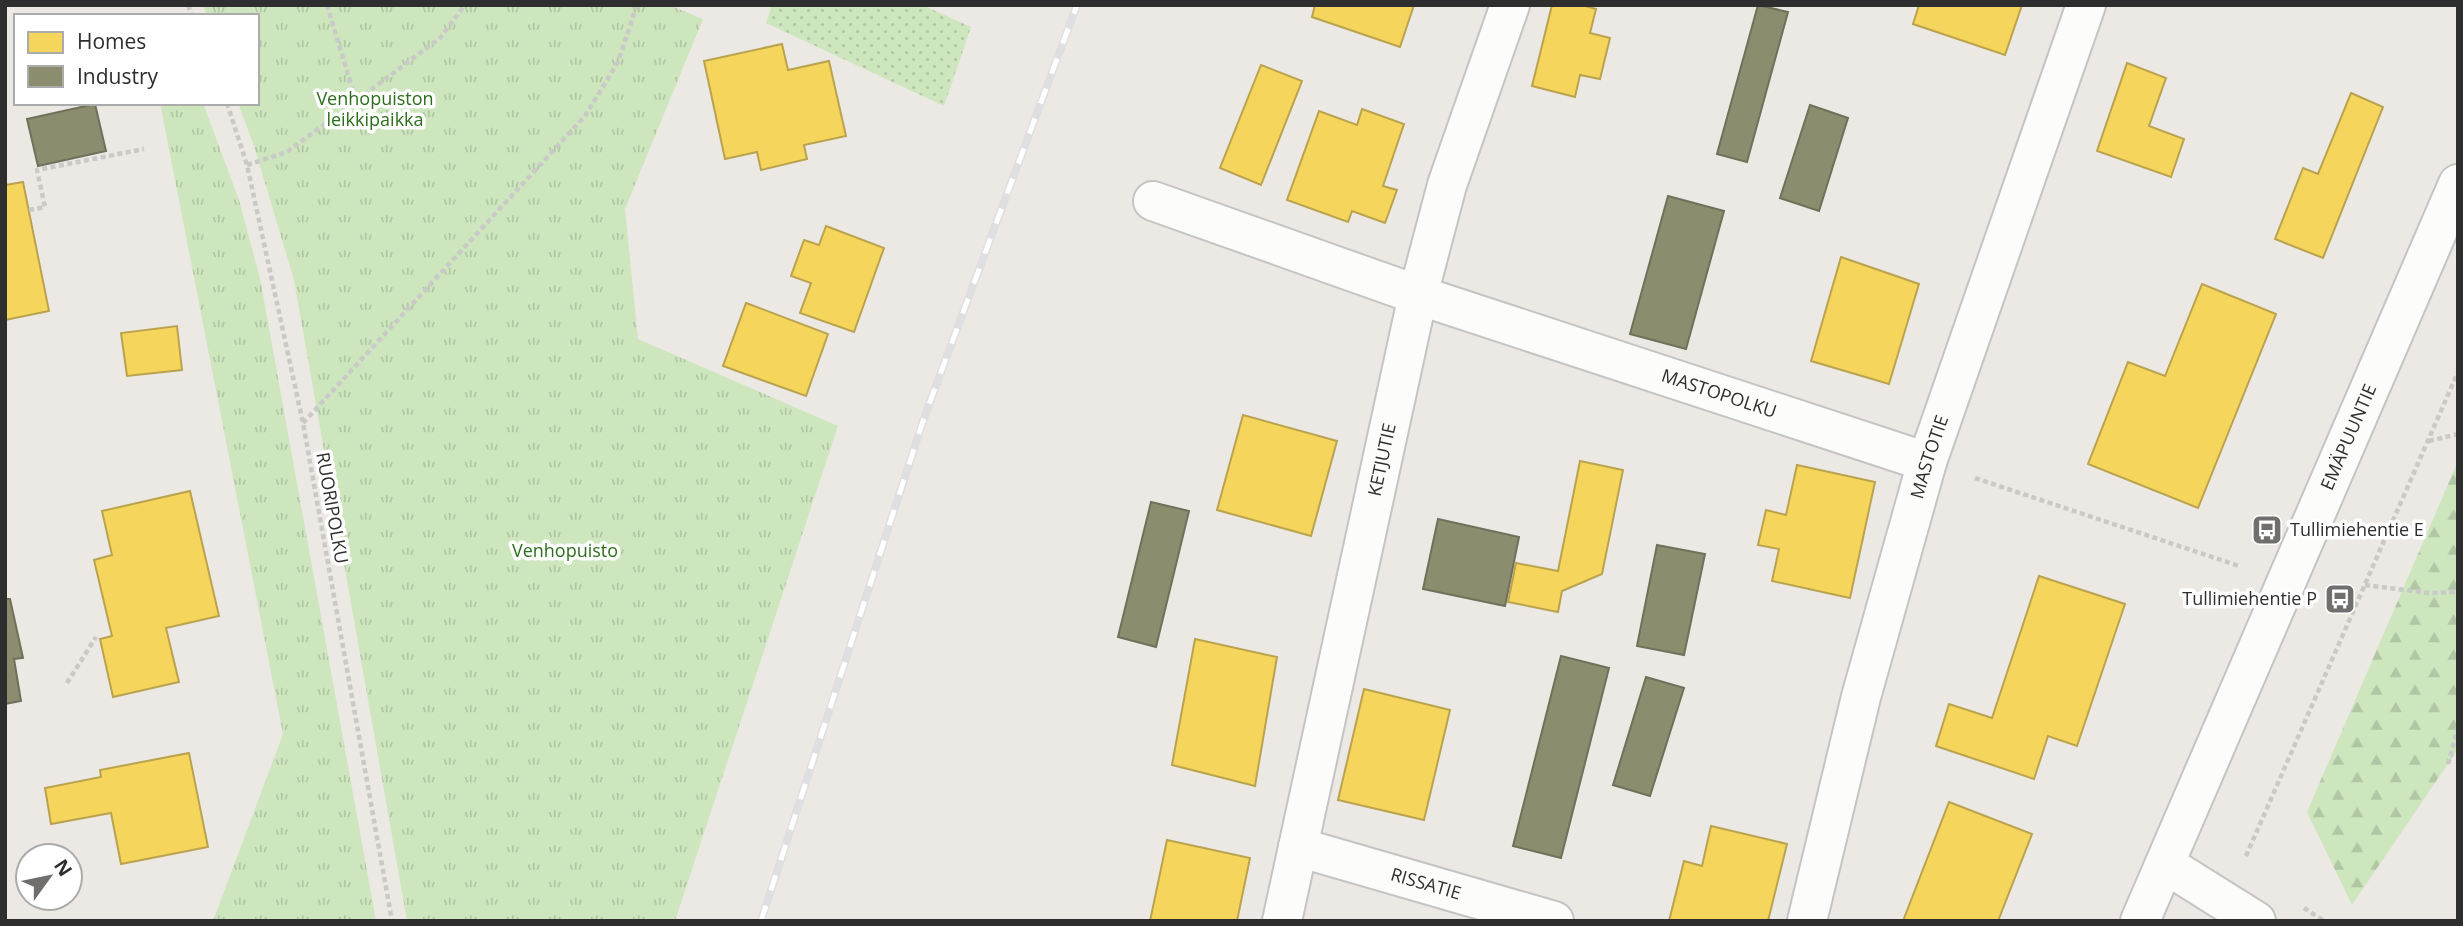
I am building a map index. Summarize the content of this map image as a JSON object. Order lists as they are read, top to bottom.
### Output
{
  "streets": {
    "street": [
      "MASTOPOLKU",
      "EMÄPUUNTIE",
      "MASTOTIE",
      "KETJUTIE",
      "RISSATIE"
    ],
    "path": ["RUORIPOLKU"]
  },
  "crossings": [
    ["MASTOPOLKU", "MASTOTIE"],
    ["MASTOPOLKU", "KETJUTIE"],
    ["KETJUTIE", "RISSATIE"]
  ],
  "parks": ["Venhopuiston leikkipaikka", "Venhopuisto"],
  "places": {
    "bus stop": ["Tullimiehentie E", "Tullimiehentie P"]
  },
  "legend": ["Homes", "Industry"],
  "north": "top right"
}
